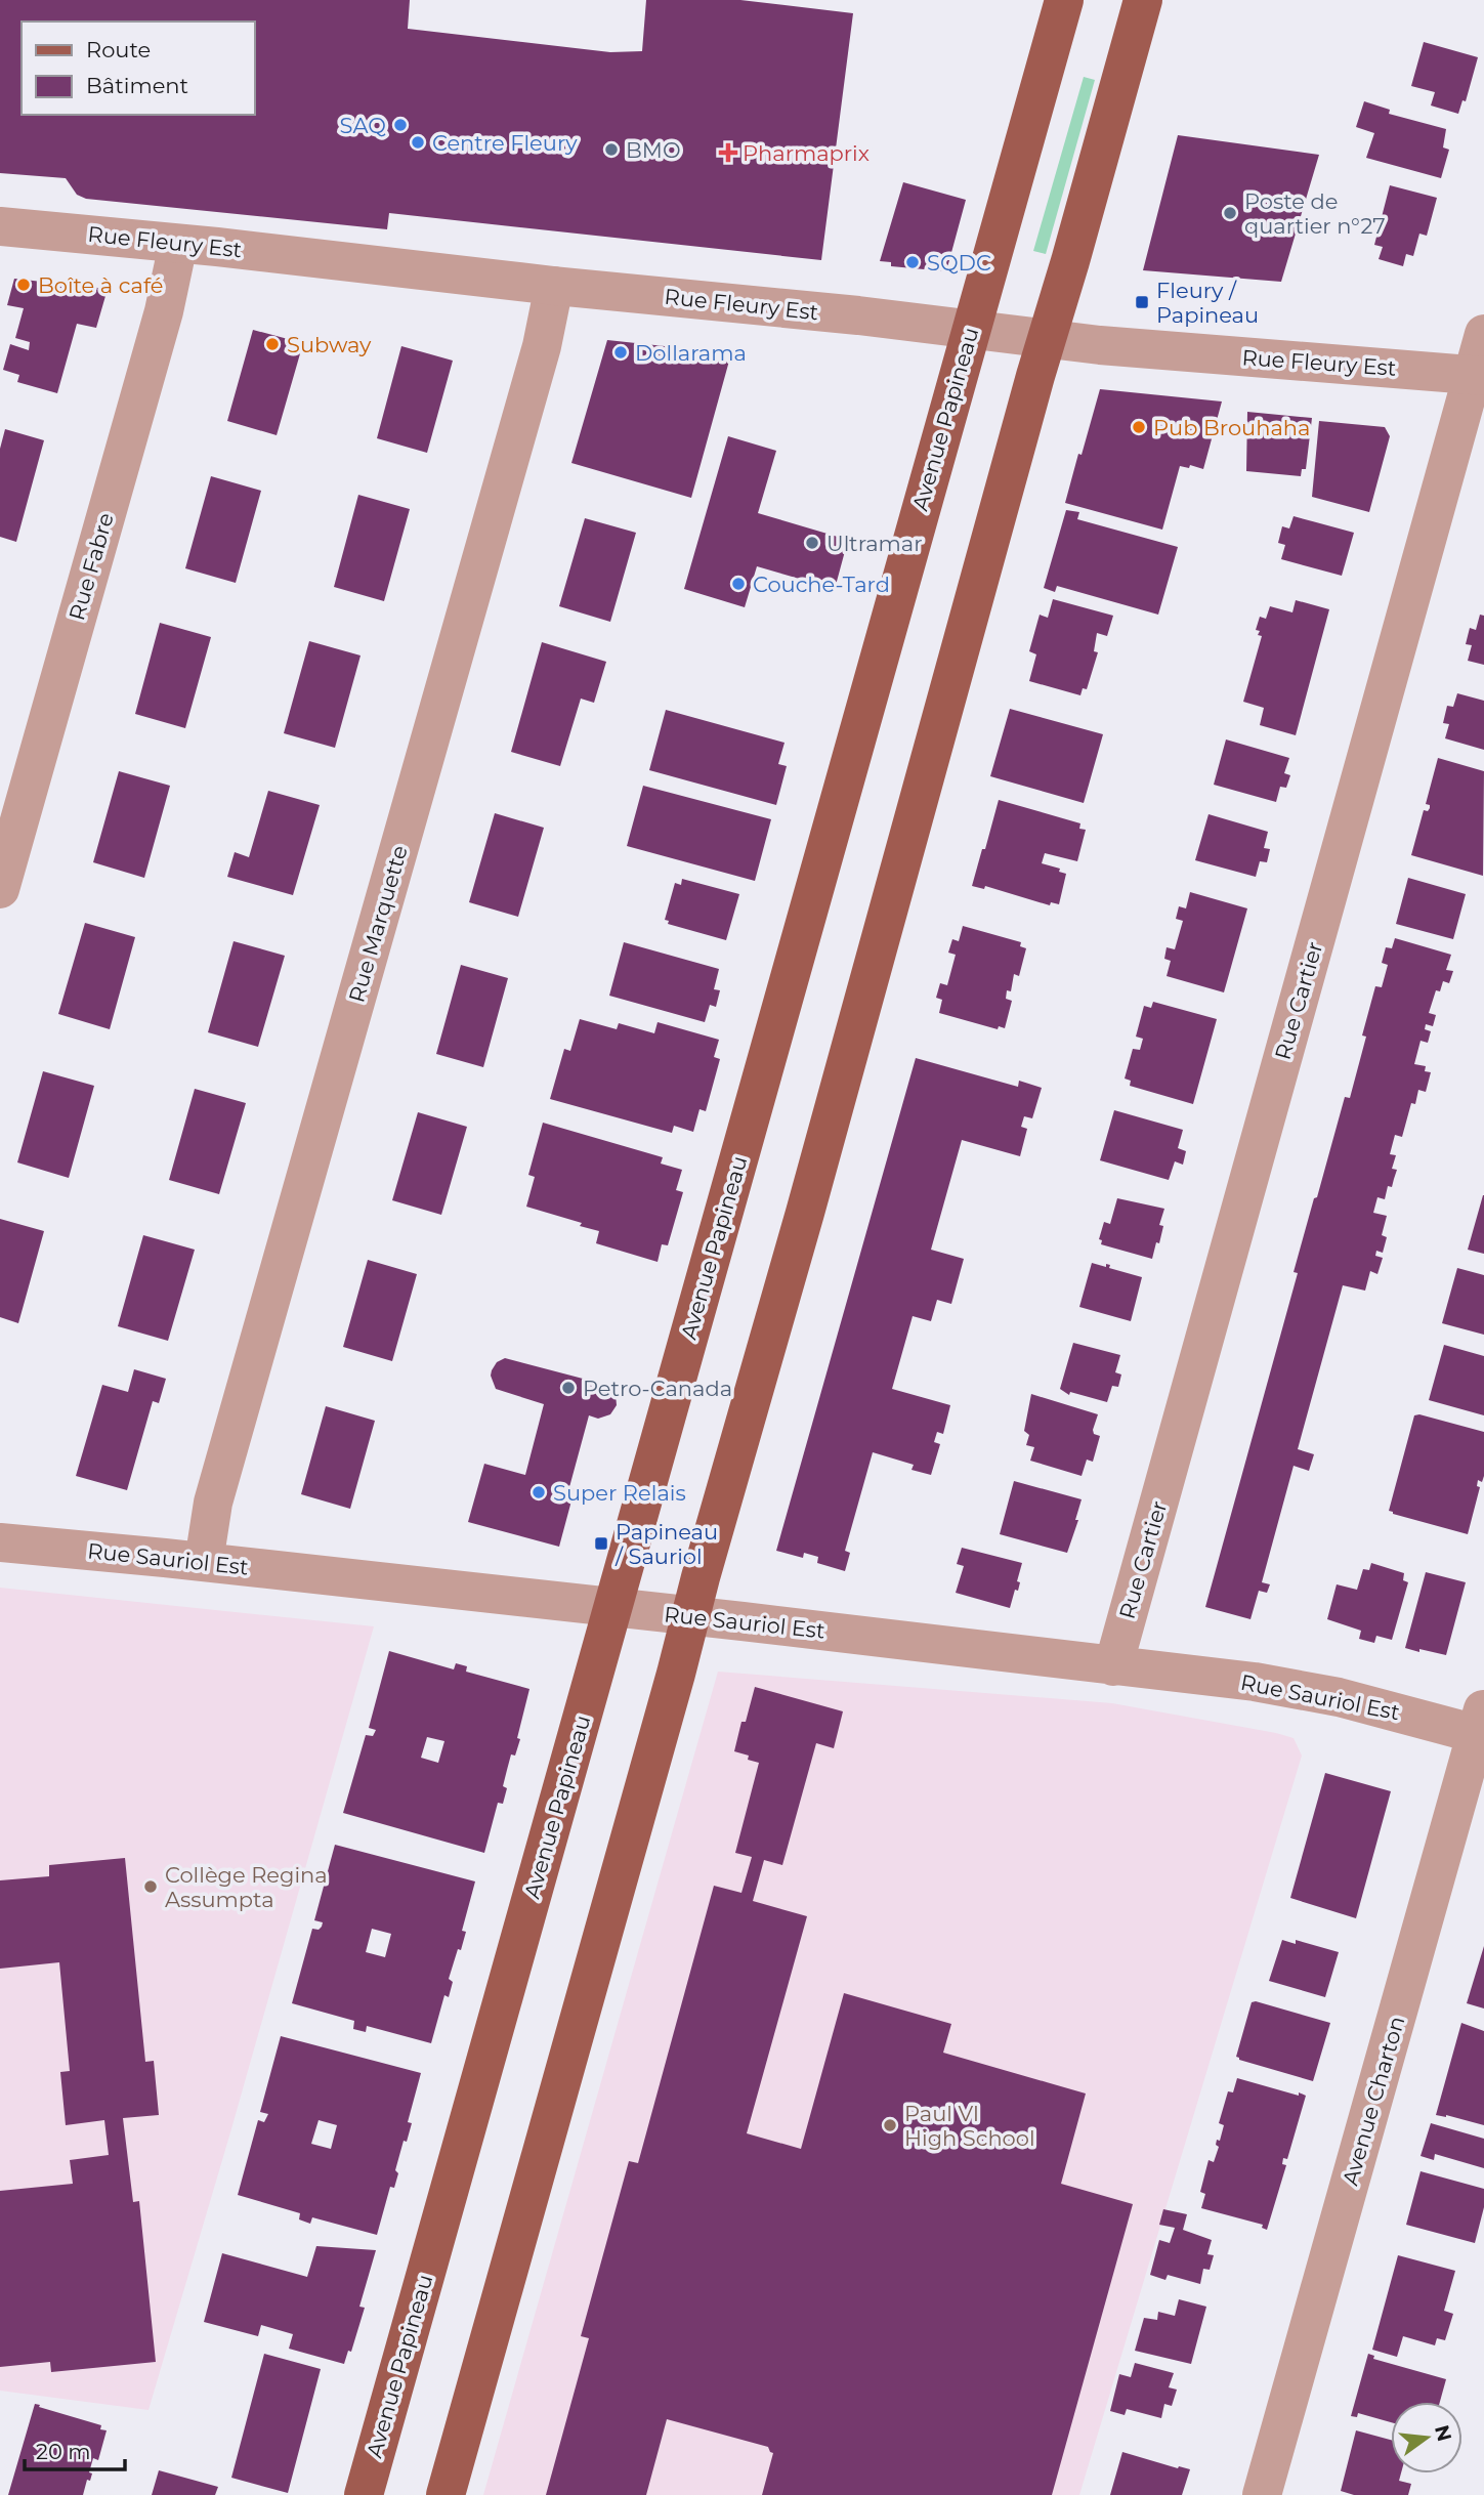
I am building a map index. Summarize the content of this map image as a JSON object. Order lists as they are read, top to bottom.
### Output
{
  "streets": {
    "main road": ["Avenue Papineau"],
    "street": [
      "Rue Fleury Est",
      "Rue Fabre",
      "Rue Marquette",
      "Rue Cartier",
      "Rue Sauriol Est",
      "Avenue Charton"
    ]
  },
  "crossings": [
    ["Rue Fleury Est", "Avenue Papineau"],
    ["Rue Fleury Est", "Rue Fabre"],
    ["Rue Fleury Est", "Rue Marquette"],
    ["Rue Fleury Est", "Rue Cartier"],
    ["Avenue Papineau", "Rue Sauriol Est"],
    ["Rue Marquette", "Rue Sauriol Est"],
    ["Rue Cartier", "Rue Sauriol Est"],
    ["Rue Sauriol Est", "Avenue Charton"]
  ],
  "places": {
    "other": [
      "SAQ",
      "Centre Fleury",
      "BMO",
      "Poste de quartier n°27",
      "SQDC",
      "Boîte à café",
      "Subway",
      "Dollarama",
      "Pub Brouhaha",
      "Ultramar",
      "Couche-Tard",
      "Petro-Canada",
      "Super Relais",
      "Collège Regina Assumpta",
      "Paul VI High School"
    ],
    "health": ["Pharmaprix"],
    "transit": ["Fleury / Papineau", "Papineau / Sauriol"]
  },
  "legend": ["Route", "Bâtiment"],
  "scale_bar": "20 m",
  "north": "right"
}
